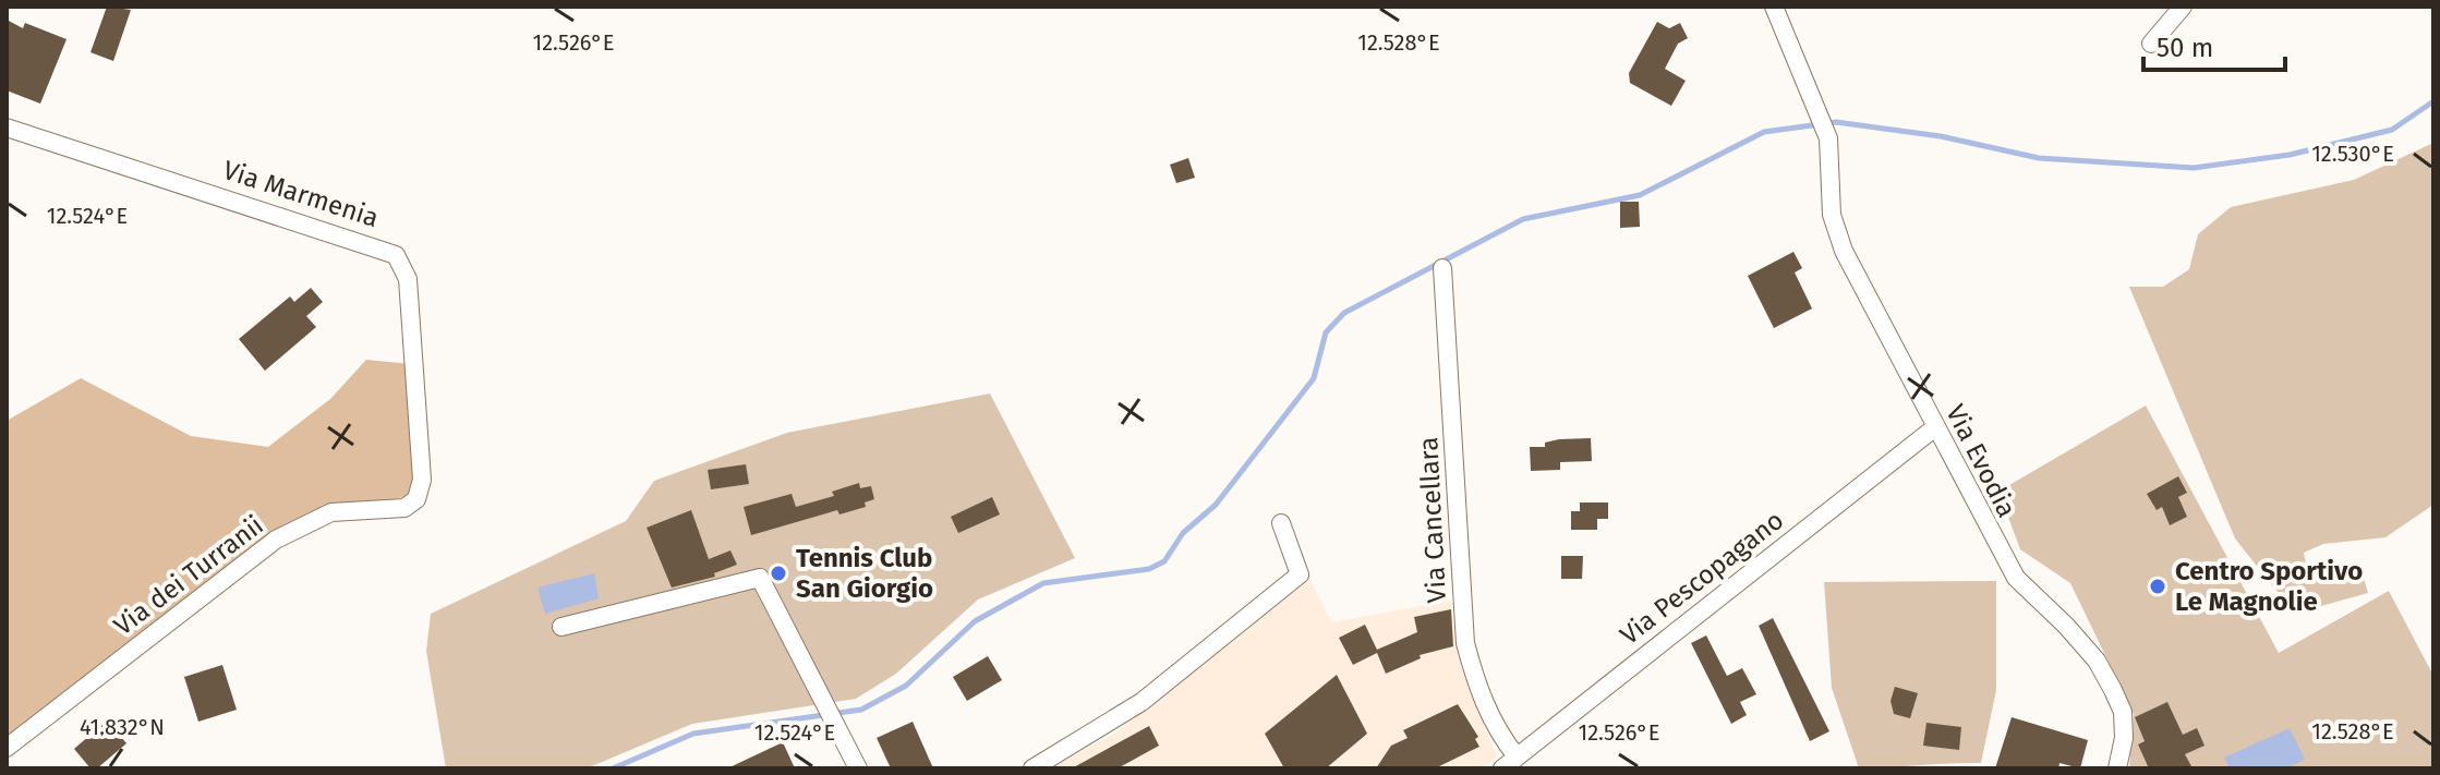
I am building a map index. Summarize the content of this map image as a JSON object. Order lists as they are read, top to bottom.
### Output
{
  "streets": {
    "street": [
      "Via Marmenia",
      "Via Evodia",
      "Via Cancellara",
      "Via dei Turranii",
      "Via Pescopagano"
    ]
  },
  "crossings": [
    ["Via Marmenia", "Via dei Turranii"],
    ["Via Evodia", "Via Pescopagano"],
    ["Via Cancellara", "Via Pescopagano"]
  ],
  "places": ["Tennis Club San Giorgio", "Centro Sportivo Le Magnolie"],
  "scale_bar": "50 m",
  "coordinates": [
    "12.526°E",
    "12.528°E",
    "12.530°E",
    "12.524°E",
    "41.832°N"
  ]
}
